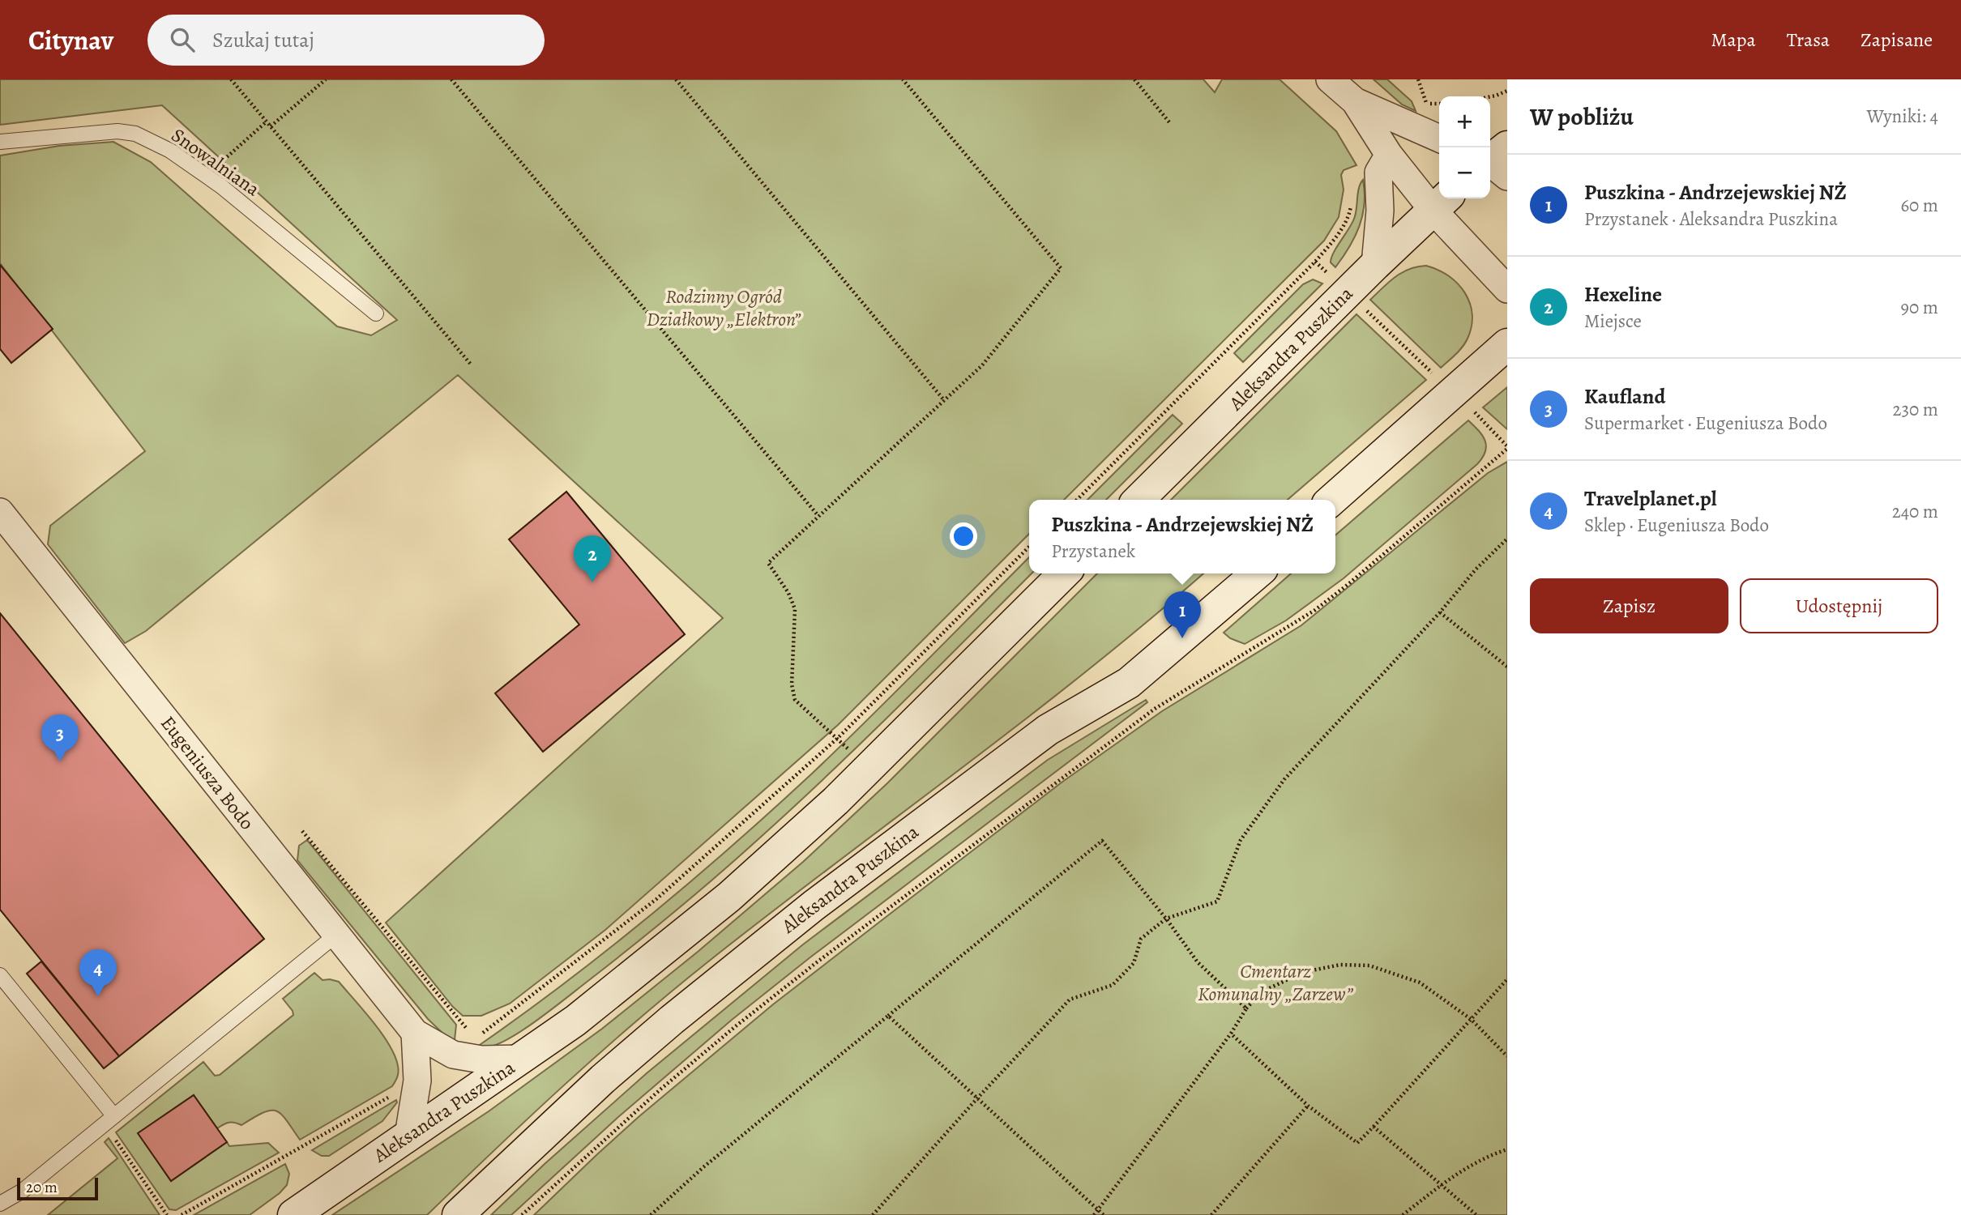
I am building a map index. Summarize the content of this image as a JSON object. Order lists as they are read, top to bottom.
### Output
{
  "streets": {
    "main road": ["Aleksandra Puszkina"],
    "street": ["Eugeniusza Bodo"],
    "lane": ["Snowalniana"]
  },
  "crossings": [
    ["Aleksandra Puszkina", "Eugeniusza Bodo"]
  ],
  "parks": ["Rodzinny Ogród Działkowy „Elektron”", "Cmentarz Komunalny „Zarzew”"],
  "scale_bar": "20 m",
  "page": {
    "header": "Citynav",
    "search": "Szukaj tutaj",
    "nav": ["Mapa", "Trasa", "Zapisane"],
    "heading": ["W pobliżu", "Wyniki: 4"],
    "map_buttons": ["+", "−"],
    "list": [
      {
        "mark": "1",
        "name": "Puszkina - Andrzejewskiej NŻ",
        "note": "Przystanek · Aleksandra Puszkina",
        "value": "60 m"
      },
      {
        "mark": "2",
        "name": "Hexeline",
        "note": "Miejsce",
        "value": "90 m"
      },
      {
        "mark": "3",
        "name": "Kaufland",
        "note": "Supermarket · Eugeniusza Bodo",
        "value": "230 m"
      },
      {
        "mark": "4",
        "name": "Travelplanet.pl",
        "note": "Sklep · Eugeniusza Bodo",
        "value": "240 m"
      }
    ],
    "popup": ["Puszkina - Andrzejewskiej NŻ", "Przystanek"],
    "pins": [
      "2",
      "1",
      "3",
      "4"
    ],
    "buttons": ["Zapisz", "Udostępnij"],
    "scale": "20 m"
  }
}
